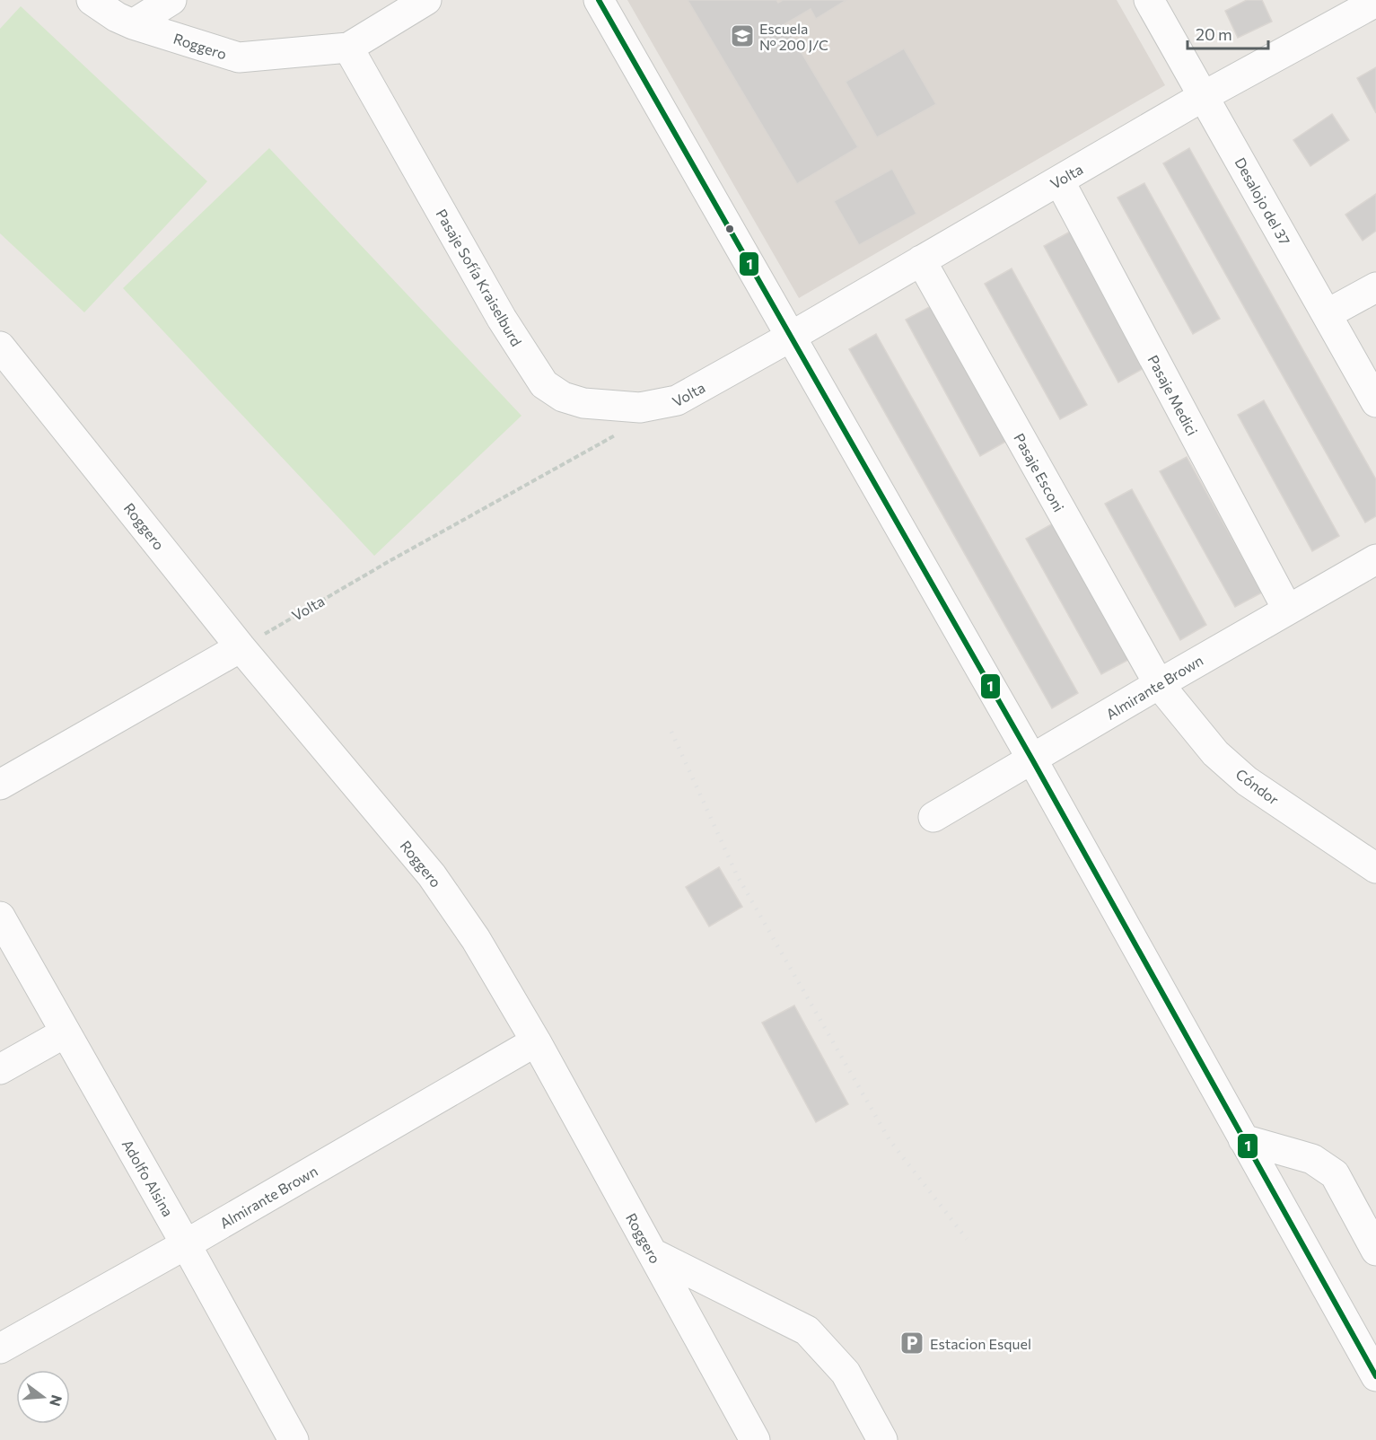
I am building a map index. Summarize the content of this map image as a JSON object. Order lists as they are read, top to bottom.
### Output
{
  "streets": {
    "street": [
      "Roggero",
      "Volta",
      "Desalojo del 37",
      "Pasaje Sofía Kraiselburd",
      "Pasaje Medici",
      "Pasaje Esconi",
      "Almirante Brown",
      "Cóndor",
      "Adolfo Alsina"
    ]
  },
  "crossings": [
    ["Roggero", "Volta"],
    ["Roggero", "Pasaje Sofía Kraiselburd"],
    ["Roggero", "Almirante Brown"],
    ["Volta", "Desalojo del 37"],
    ["Volta", "Pasaje Sofía Kraiselburd"],
    ["Volta", "Pasaje Medici"],
    ["Volta", "Pasaje Esconi"],
    ["Pasaje Medici", "Almirante Brown"],
    ["Pasaje Esconi", "Almirante Brown"],
    ["Pasaje Esconi", "Cóndor"],
    ["Almirante Brown", "Cóndor"],
    ["Almirante Brown", "Adolfo Alsina"]
  ],
  "places": {
    "school or university": ["Escuela Nº 200 J/C"],
    "parking": ["Estacion Esquel"]
  },
  "lines": ["transit line 1"],
  "scale_bar": "20 m",
  "north": "right"
}
